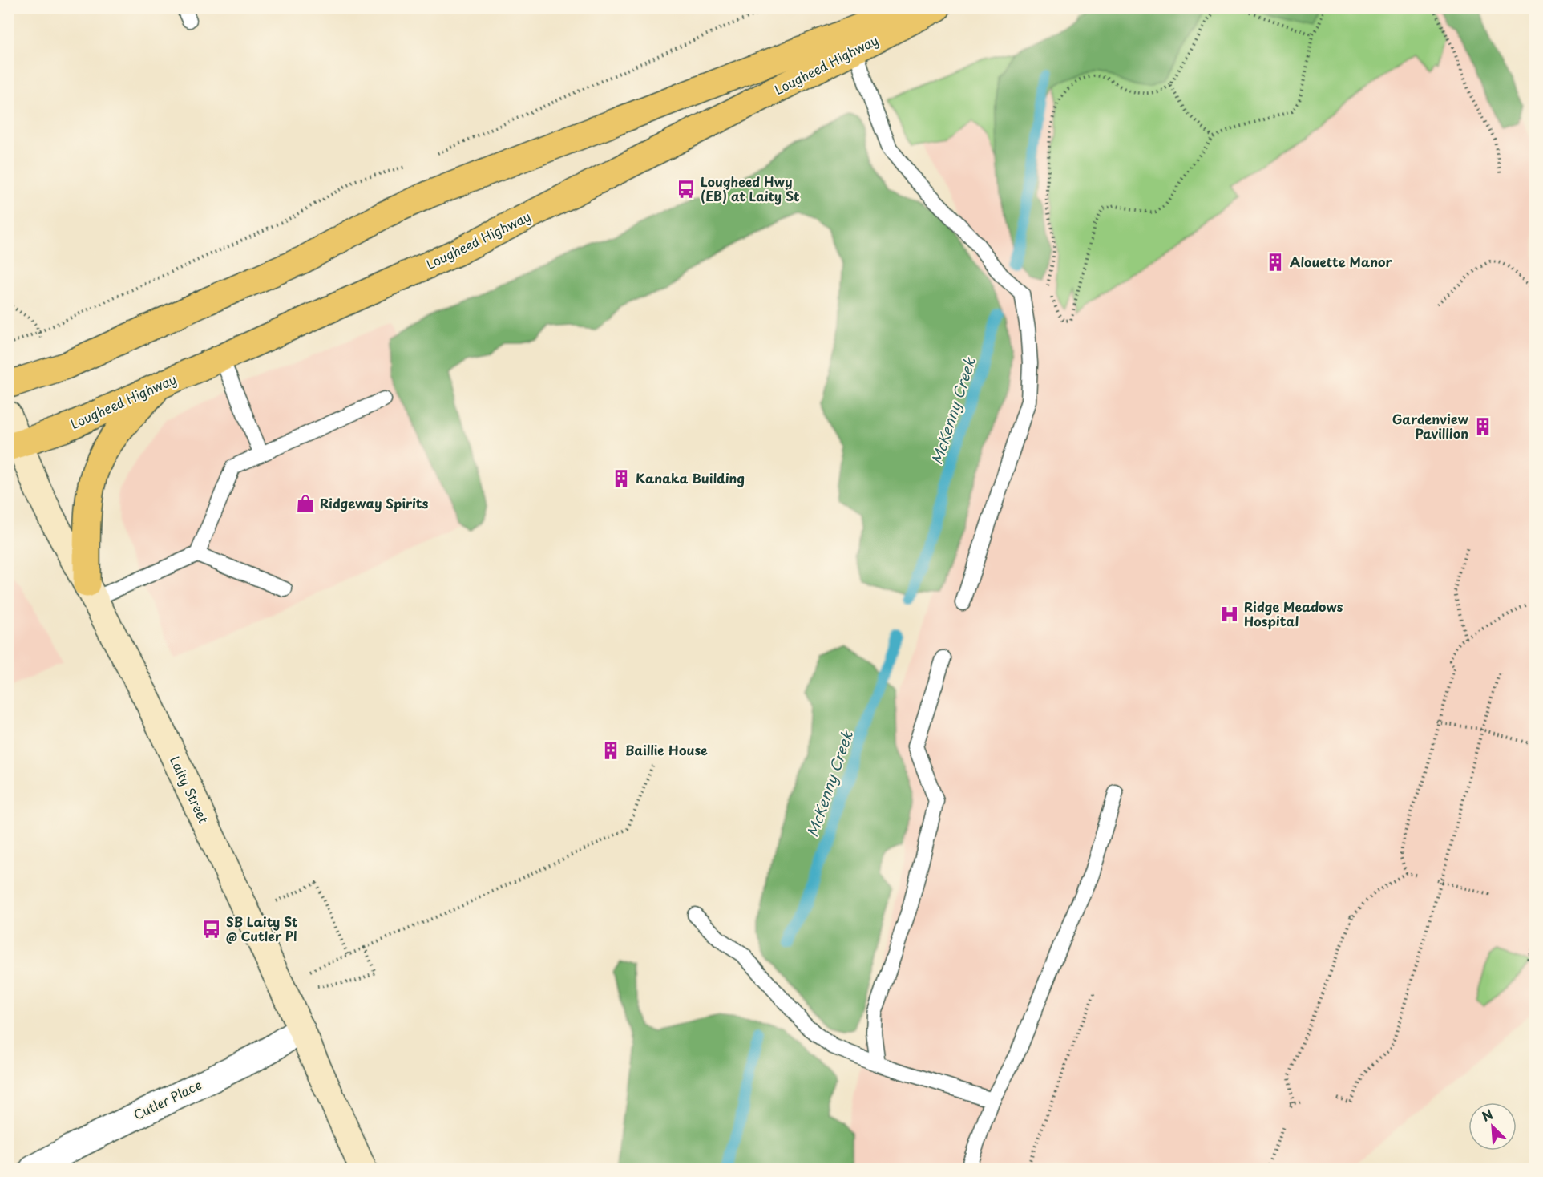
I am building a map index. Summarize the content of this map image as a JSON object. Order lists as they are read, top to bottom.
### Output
{
  "streets": {
    "highway": ["Lougheed Highway"],
    "street": ["Laity Street", "Cutler Place"]
  },
  "crossings": [
    ["Lougheed Highway", "Laity Street"],
    ["Laity Street", "Cutler Place"]
  ],
  "water": ["McKenny Creek"],
  "places": {
    "bus stop": ["Lougheed Hwy (EB) at Laity St", "SB Laity St @ Cutler Pl"],
    "building": [
      "Alouette Manor",
      "Gardenview Pavillion",
      "Kanaka Building",
      "Baillie House"
    ],
    "shop": ["Ridgeway Spirits"],
    "hospital": ["Ridge Meadows Hospital"]
  },
  "north": "top left"
}
